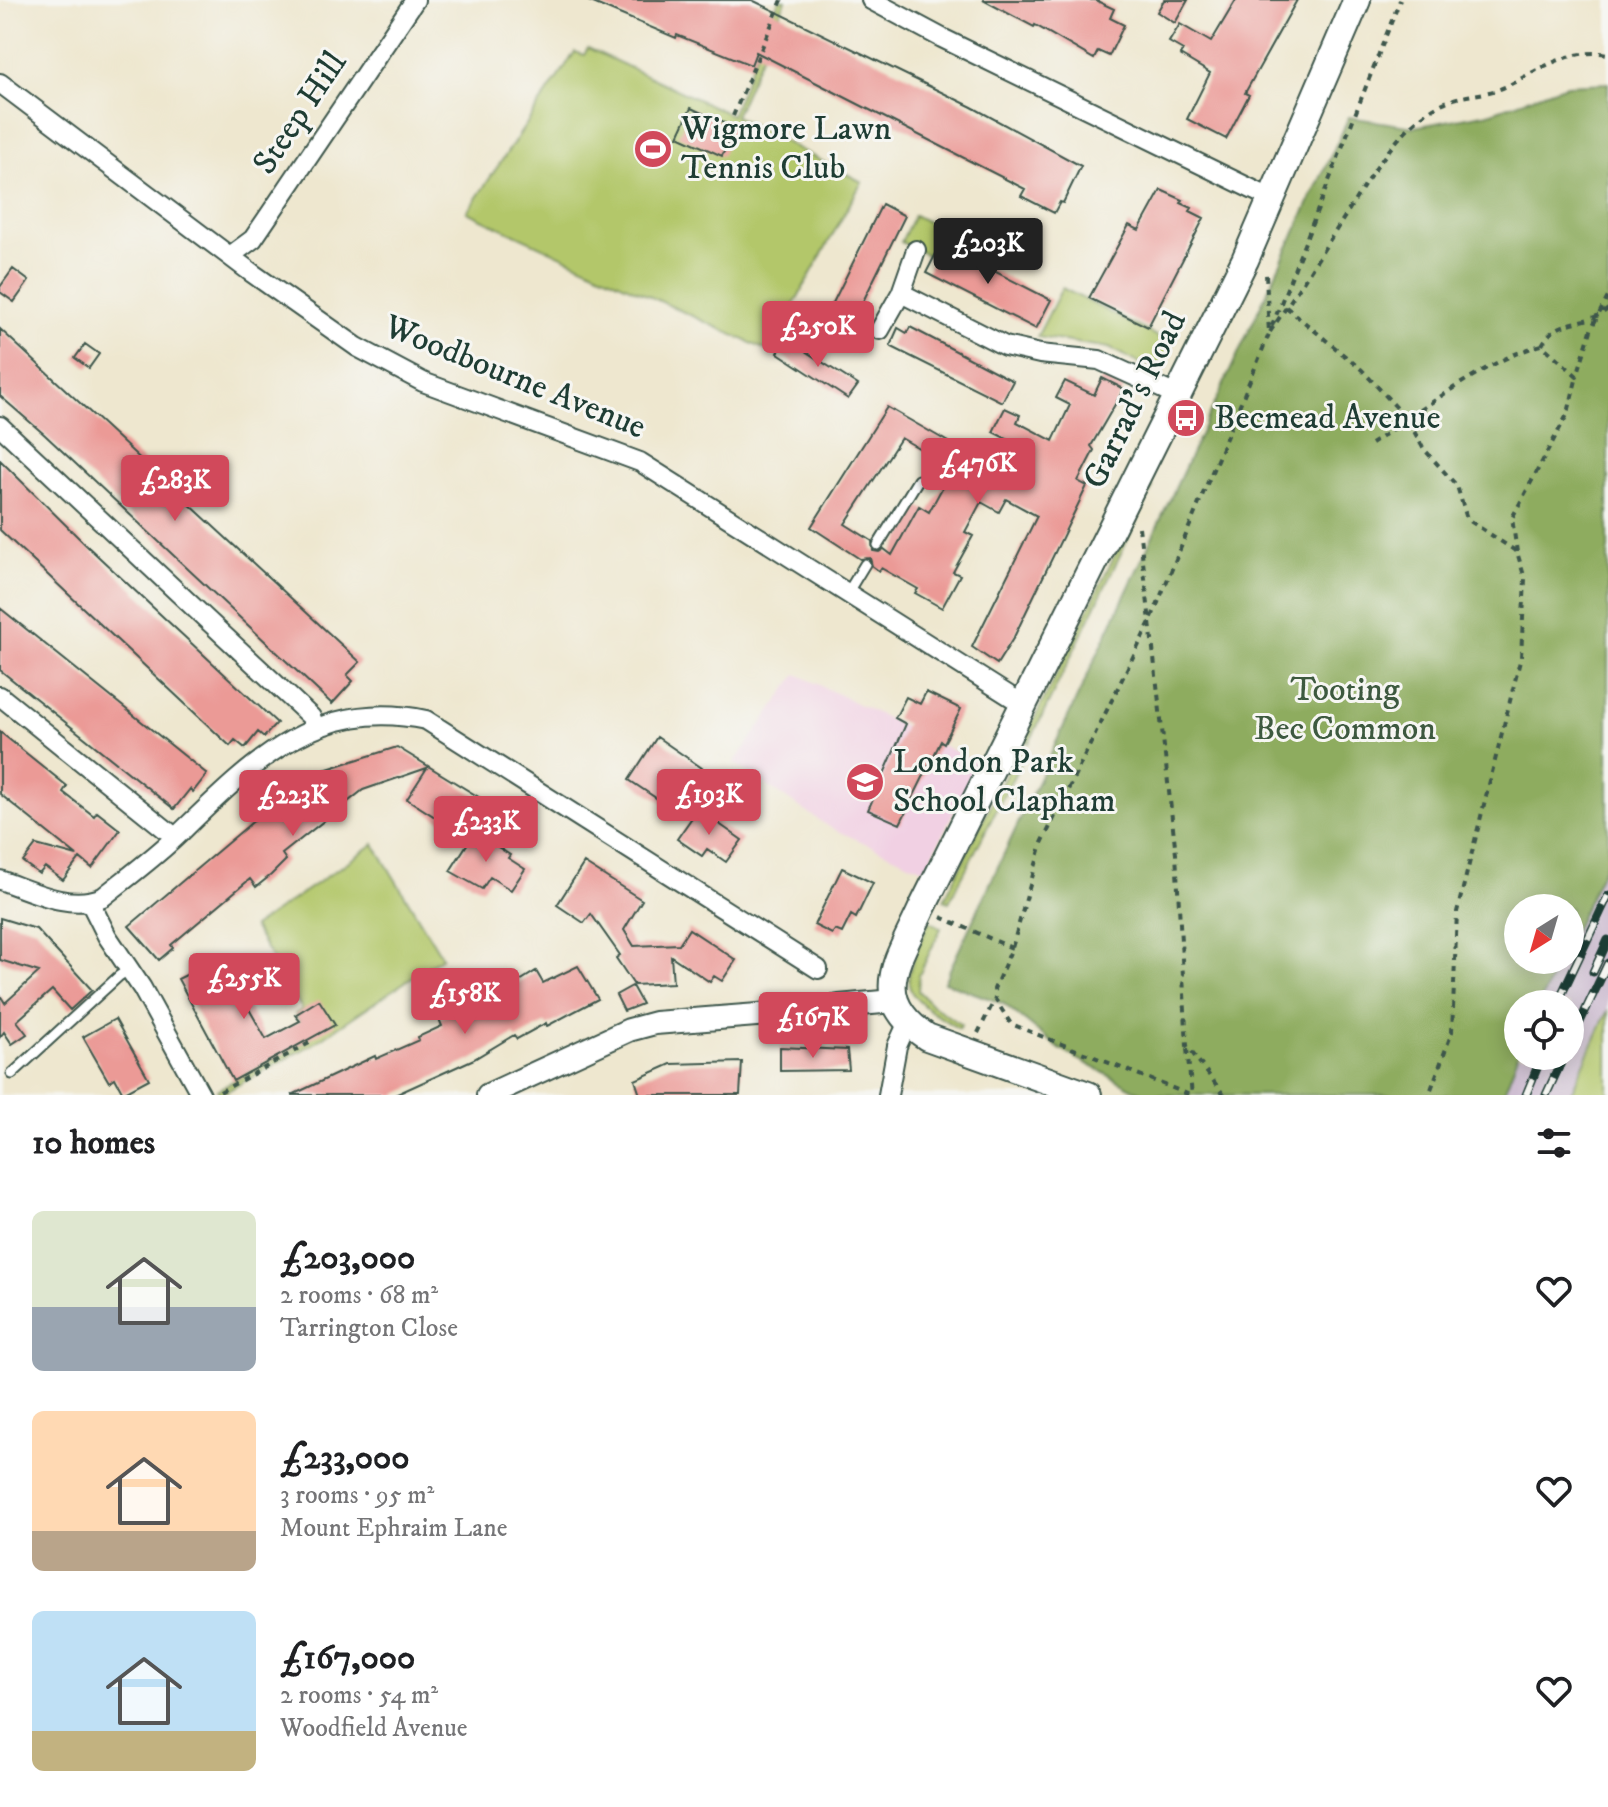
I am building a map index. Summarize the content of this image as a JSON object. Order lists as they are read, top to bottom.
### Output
{
  "streets": {
    "main road": ["Garrad's Road"],
    "street": ["Steep Hill", "Woodbourne Avenue"]
  },
  "crossings": [
    ["Steep Hill", "Woodbourne Avenue"],
    ["Woodbourne Avenue", "Garrad's Road"]
  ],
  "parks": ["Tooting Bec Common"],
  "places": {
    "sports": ["Wigmore Lawn Tennis Club"],
    "bus stop": ["Becmead Avenue"],
    "school or university": ["London Park School Clapham"]
  },
  "north": "bottom left",
  "page": {
    "price": [
      "£203K",
      "£250K",
      "£476K",
      "£283K",
      "£193K",
      "£223K",
      "£233K",
      "£255K",
      "£158K",
      "£167K"
    ],
    "heading": "10 homes",
    "list": [
      {
        "name": "£203,000",
        "note": "2 rooms · 68 m² · Tarrington Close"
      },
      {
        "name": "£233,000",
        "note": "3 rooms · 95 m² · Mount Ephraim Lane"
      },
      {
        "name": "£167,000",
        "note": "2 rooms · 54 m² · Woodfield Avenue"
      }
    ]
  }
}
